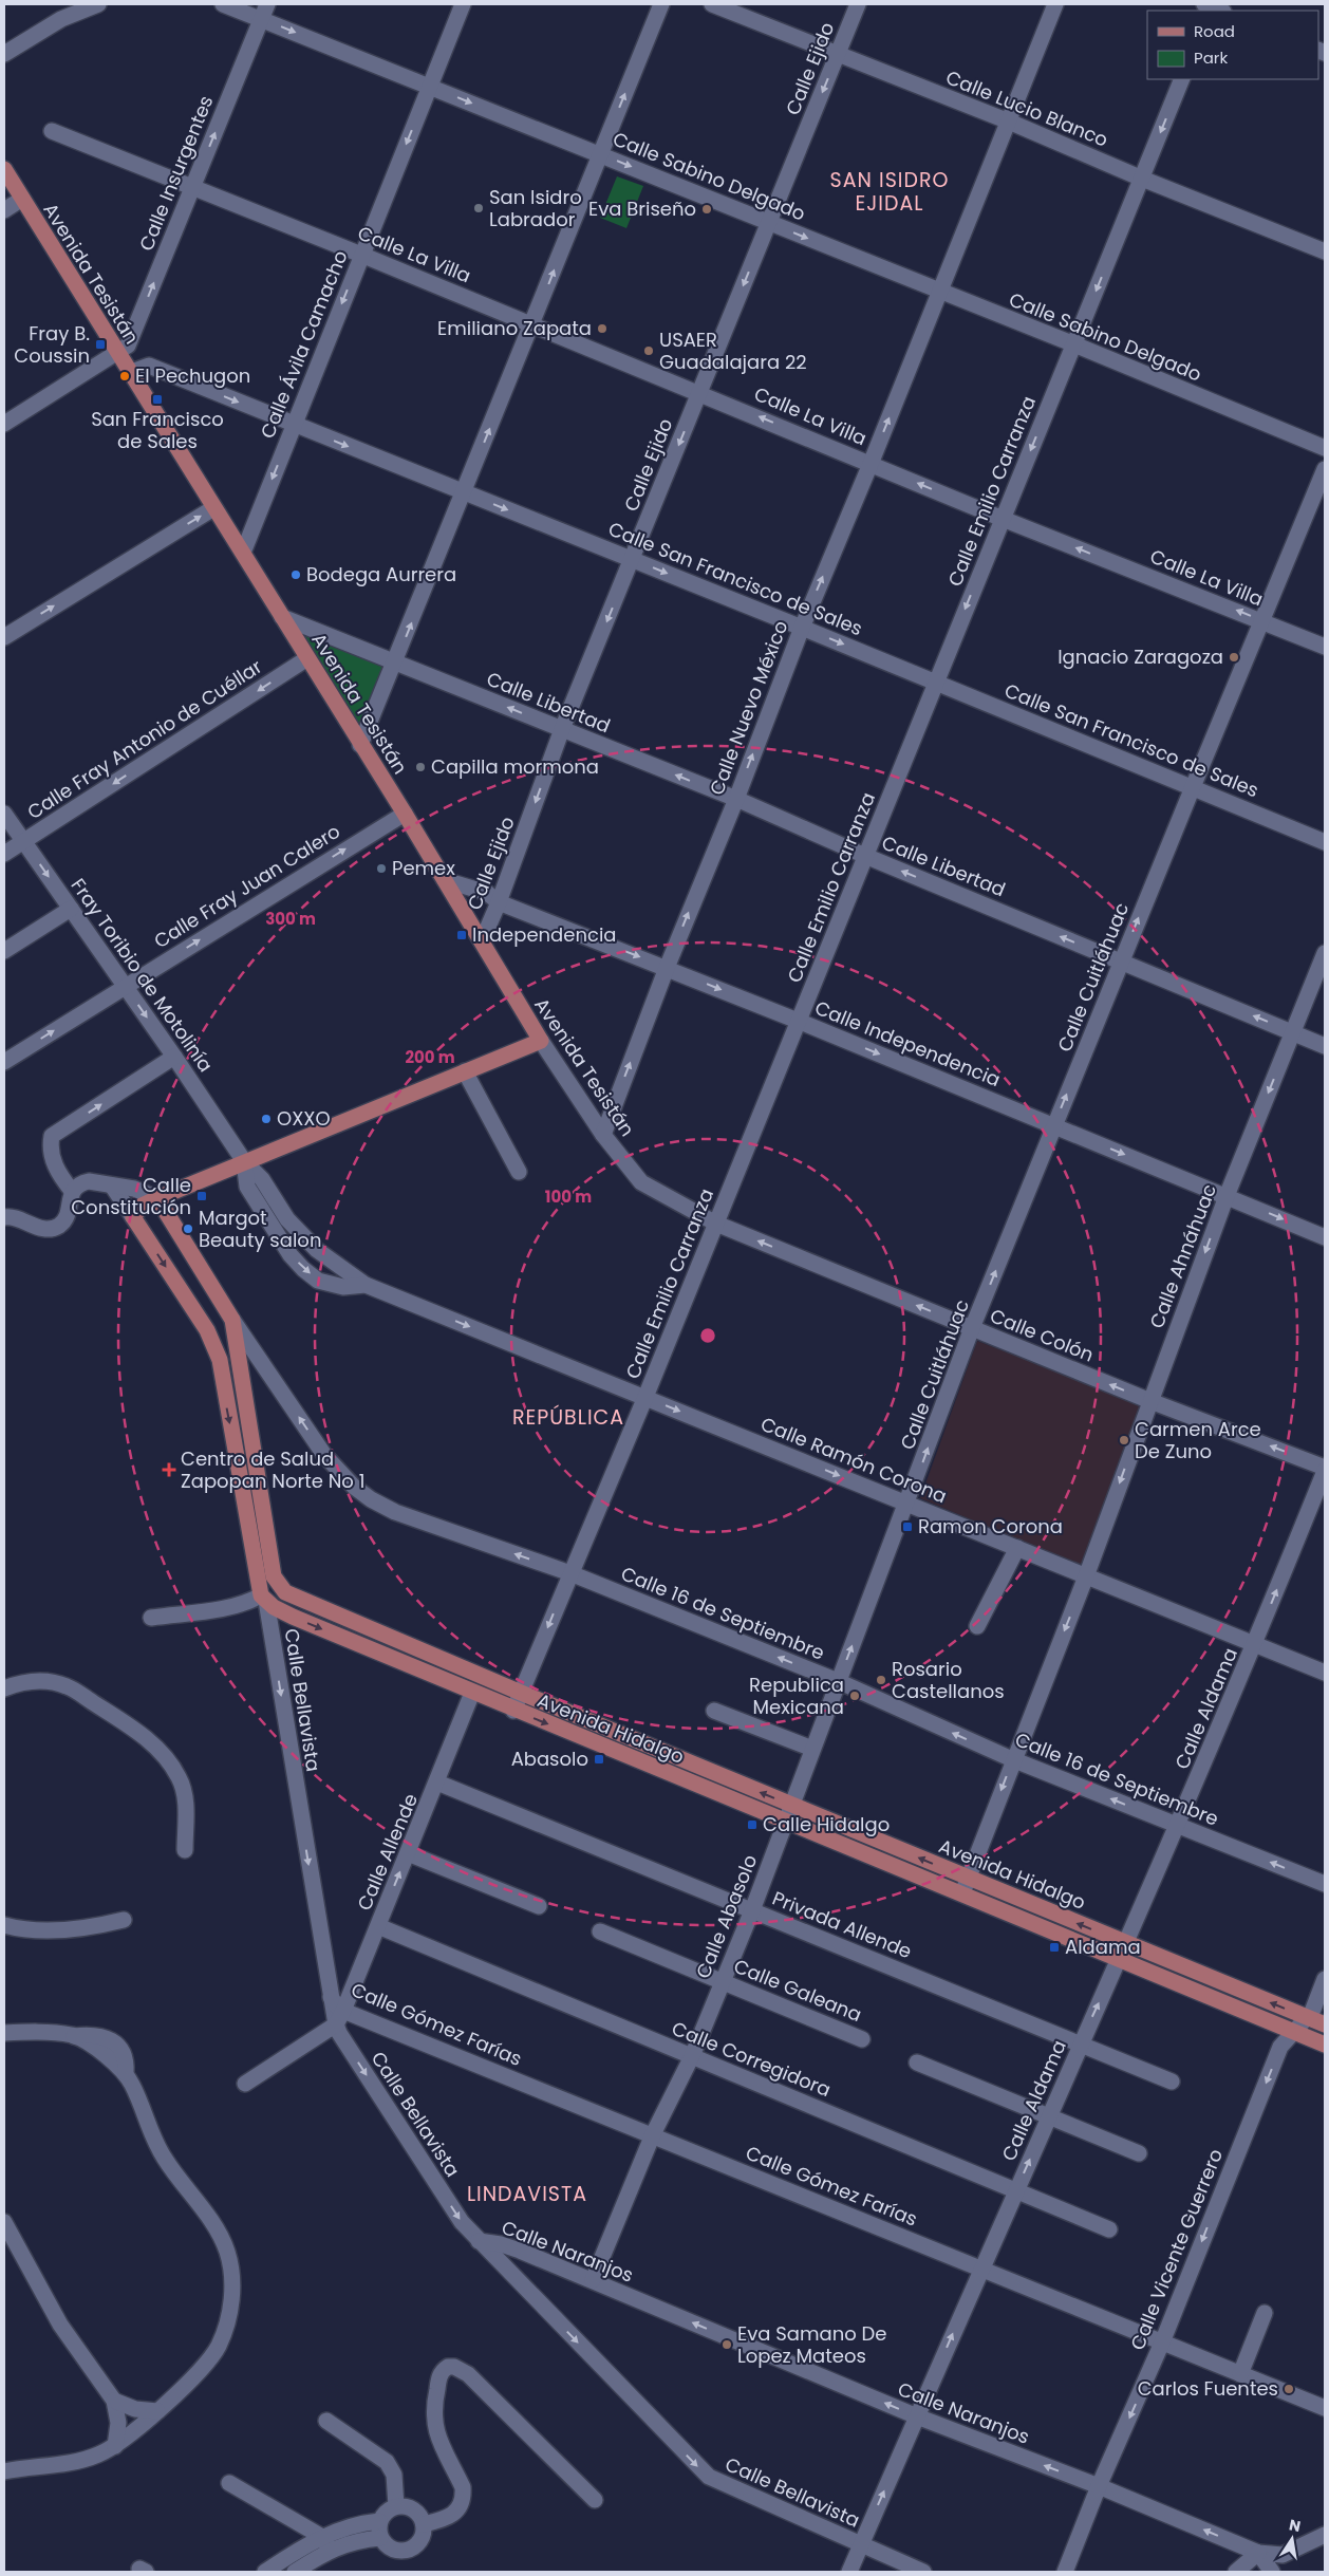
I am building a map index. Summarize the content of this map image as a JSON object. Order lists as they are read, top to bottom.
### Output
{
  "streets": {
    "main road": ["Avenida Tesistán", "Avenida Hidalgo"],
    "street": [
      "Calle Ejido",
      "Calle Lucio Blanco",
      "Calle Insurgentes",
      "Calle Sabino Delgado",
      "Calle La Villa",
      "Calle Ávila Camacho",
      "Calle Emilio Carranza",
      "Calle San Francisco de Sales",
      "Calle Libertad",
      "Calle Nuevo México",
      "Calle Fray Antonio de Cuéllar",
      "Calle Fray Juan Calero",
      "Fray Toribio de Motolinía",
      "Calle Cuitláhuac",
      "Calle Independencia",
      "Calle Ahnáhuac",
      "Calle Colón",
      "Calle Ramón Corona",
      "Calle 16 de Septiembre",
      "Calle Bellavista",
      "Calle Aldama",
      "Calle Allende",
      "Calle Abasolo",
      "Privada Allende",
      "Calle Galeana",
      "Calle Gómez Farías",
      "Calle Corregidora",
      "Calle Vicente Guerrero",
      "Calle Naranjos"
    ]
  },
  "crossings": [
    ["Calle Ejido", "Calle Lucio Blanco"],
    ["Calle Ejido", "Calle Sabino Delgado"],
    ["Calle Ejido", "Calle La Villa"],
    ["Calle Ejido", "Avenida Tesistán"],
    ["Calle Ejido", "Calle San Francisco de Sales"],
    ["Calle Ejido", "Calle Libertad"],
    ["Calle Ejido", "Calle Independencia"],
    ["Calle Lucio Blanco", "Calle Emilio Carranza"],
    ["Calle Lucio Blanco", "Calle Nuevo México"],
    ["Calle Insurgentes", "Calle Sabino Delgado"],
    ["Calle Insurgentes", "Calle La Villa"],
    ["Calle Insurgentes", "Avenida Tesistán"],
    ["Calle Sabino Delgado", "Calle Ávila Camacho"],
    ["Calle Sabino Delgado", "Calle Emilio Carranza"],
    ["Calle Sabino Delgado", "Calle Nuevo México"],
    ["Calle La Villa", "Calle Ávila Camacho"],
    ["Calle La Villa", "Calle Emilio Carranza"],
    ["Calle La Villa", "Calle Nuevo México"],
    ["Calle La Villa", "Calle Cuitláhuac"],
    ["Avenida Tesistán", "Calle Ávila Camacho"],
    ["Avenida Tesistán", "Calle Emilio Carranza"],
    ["Avenida Tesistán", "Calle San Francisco de Sales"],
    ["Avenida Tesistán", "Calle Libertad"],
    ["Avenida Tesistán", "Calle Nuevo México"],
    ["Avenida Tesistán", "Calle Fray Antonio de Cuéllar"],
    ["Avenida Tesistán", "Calle Fray Juan Calero"],
    ["Avenida Tesistán", "Calle Independencia"],
    ["Avenida Tesistán", "Calle Colón"],
    ["Calle Ávila Camacho", "Calle San Francisco de Sales"],
    ["Calle Emilio Carranza", "Calle San Francisco de Sales"],
    ["Calle Emilio Carranza", "Calle Libertad"],
    ["Calle Emilio Carranza", "Calle Independencia"],
    ["Calle Emilio Carranza", "Calle Colón"],
    ["Calle Emilio Carranza", "Calle Ramón Corona"],
    ["Calle Emilio Carranza", "Calle 16 de Septiembre"],
    ["Calle Emilio Carranza", "Avenida Hidalgo"],
    ["Calle San Francisco de Sales", "Calle Nuevo México"],
    ["Calle San Francisco de Sales", "Calle Cuitláhuac"],
    ["Calle Libertad", "Calle Nuevo México"],
    ["Calle Libertad", "Calle Cuitláhuac"],
    ["Calle Libertad", "Calle Ahnáhuac"],
    ["Calle Nuevo México", "Calle Independencia"],
    ["Calle Fray Antonio de Cuéllar", "Fray Toribio de Motolinía"],
    ["Calle Fray Juan Calero", "Fray Toribio de Motolinía"],
    ["Fray Toribio de Motolinía", "Calle Ramón Corona"],
    ["Calle Cuitláhuac", "Calle Independencia"],
    ["Calle Cuitláhuac", "Calle Colón"],
    ["Calle Cuitláhuac", "Calle Ramón Corona"],
    ["Calle Cuitláhuac", "Calle Abasolo"],
    ["Calle Independencia", "Calle Ahnáhuac"],
    ["Calle Ahnáhuac", "Calle Colón"],
    ["Calle Ahnáhuac", "Calle Ramón Corona"],
    ["Calle Ahnáhuac", "Calle 16 de Septiembre"],
    ["Calle Ahnáhuac", "Avenida Hidalgo"],
    ["Calle Colón", "Calle Aldama"],
    ["Calle Ramón Corona", "Calle Aldama"],
    ["Calle Ramón Corona", "Calle Abasolo"],
    ["Calle 16 de Septiembre", "Calle Aldama"],
    ["Calle 16 de Septiembre", "Avenida Hidalgo"],
    ["Calle 16 de Septiembre", "Calle Abasolo"],
    ["Calle Bellavista", "Calle Aldama"],
    ["Calle Bellavista", "Avenida Hidalgo"],
    ["Calle Bellavista", "Calle Allende"],
    ["Calle Bellavista", "Calle Gómez Farías"],
    ["Calle Bellavista", "Calle Naranjos"],
    ["Calle Aldama", "Avenida Hidalgo"],
    ["Calle Aldama", "Privada Allende"],
    ["Calle Aldama", "Calle Gómez Farías"],
    ["Calle Aldama", "Calle Corregidora"],
    ["Calle Aldama", "Calle Naranjos"],
    ["Avenida Hidalgo", "Calle Allende"],
    ["Avenida Hidalgo", "Calle Abasolo"],
    ["Avenida Hidalgo", "Calle Vicente Guerrero"],
    ["Calle Allende", "Privada Allende"],
    ["Calle Allende", "Calle Gómez Farías"],
    ["Calle Allende", "Calle Corregidora"],
    ["Calle Abasolo", "Privada Allende"],
    ["Calle Abasolo", "Calle Galeana"],
    ["Calle Abasolo", "Calle Gómez Farías"],
    ["Calle Abasolo", "Calle Corregidora"],
    ["Calle Abasolo", "Calle Naranjos"],
    ["Calle Gómez Farías", "Calle Vicente Guerrero"],
    ["Calle Vicente Guerrero", "Calle Naranjos"]
  ],
  "one_way": [
    "Calle Ejido",
    "Calle Insurgentes",
    "Calle Sabino Delgado",
    "Calle La Villa",
    "Calle Ávila Camacho",
    "Calle Emilio Carranza",
    "Calle San Francisco de Sales",
    "Calle Libertad",
    "Calle Nuevo México",
    "Calle Fray Antonio de Cuéllar",
    "Calle Fray Juan Calero",
    "Fray Toribio de Motolinía",
    "Calle Cuitláhuac",
    "Calle Independencia",
    "Calle Ahnáhuac",
    "Calle Colón",
    "Calle Ramón Corona",
    "Calle 16 de Septiembre",
    "Calle Bellavista",
    "Calle Aldama",
    "Calle Vicente Guerrero",
    "Calle Naranjos"
  ],
  "districts": ["SAN ISIDRO EJIDAL", "REPÚBLICA", "LINDAVISTA"],
  "places": {
    "other": [
      "San Isidro Labrador",
      "Eva Briseño",
      "Emiliano Zapata",
      "USAER Guadalajara 22",
      "El Pechugon",
      "Bodega Aurrera",
      "Ignacio Zaragoza",
      "Capilla mormona",
      "Pemex",
      "OXXO",
      "Margot Beauty salon",
      "Carmen Arce De Zuno",
      "Rosario Castellanos",
      "Republica Mexicana",
      "Eva Samano De Lopez Mateos",
      "Carlos Fuentes"
    ],
    "transit": [
      "Fray B. Coussin",
      "San Francisco de Sales",
      "Independencia",
      "Calle Constitución",
      "Ramon Corona",
      "Abasolo",
      "Calle Hidalgo",
      "Aldama"
    ],
    "health": ["Centro de Salud Zapopan Norte No 1"]
  },
  "legend": ["Road", "Park"],
  "north": "top",
  "rings": ["300 m", "200 m", "100 m"]
}
